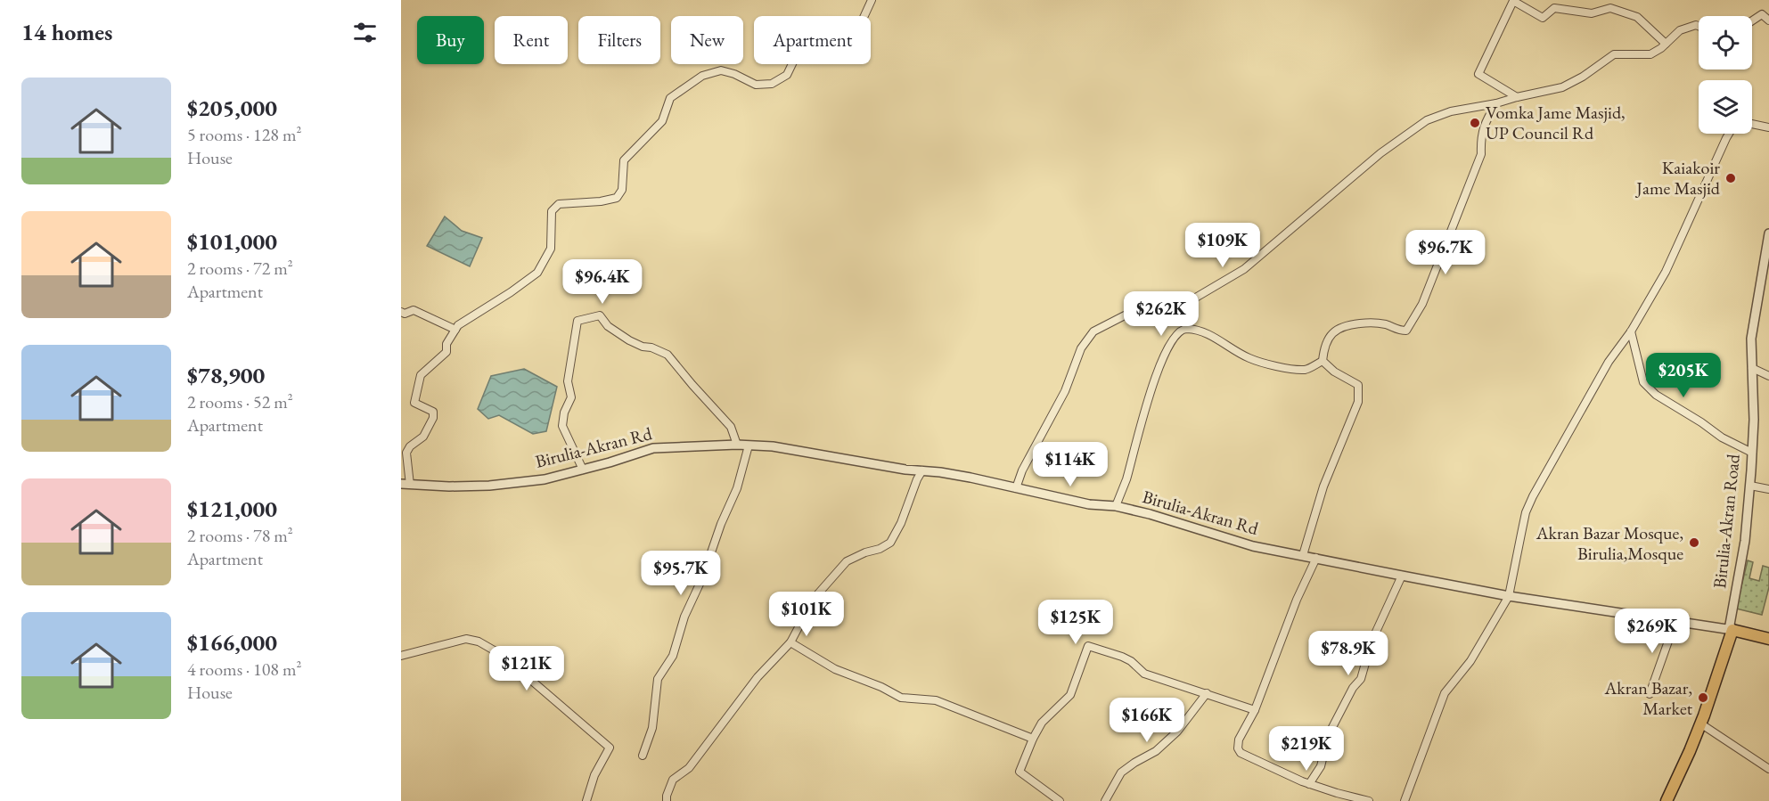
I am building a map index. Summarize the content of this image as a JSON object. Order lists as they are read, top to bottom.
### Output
{
  "streets": {
    "highway": ["Birulia-Akran Rd", "Birulia-Akran Road"]
  },
  "crossings": [
    ["Birulia-Akran Rd", "Birulia-Akran Road"]
  ],
  "places": [
    "Vomka Jame Masjid, UP Council Rd",
    "Kaiakoir Jame Masjid",
    "Akran Bazar Mosque, Birulia,Mosque",
    "Akran Bazar, Market"
  ],
  "page": {
    "heading": "14 homes",
    "chip": [
      "Buy",
      "Rent",
      "Filters",
      "New",
      "Apartment"
    ],
    "list": [
      {
        "name": "$205,000",
        "note": "5 rooms · 128 m² · House"
      },
      {
        "name": "$101,000",
        "note": "2 rooms · 72 m² · Apartment"
      },
      {
        "name": "$78,900",
        "note": "2 rooms · 52 m² · Apartment"
      },
      {
        "name": "$121,000",
        "note": "2 rooms · 78 m² · Apartment"
      },
      {
        "name": "$166,000",
        "note": "4 rooms · 108 m² · House"
      }
    ],
    "price": [
      "$109K",
      "$96.7K",
      "$96.4K",
      "$262K",
      "$205K",
      "$114K",
      "$95.7K",
      "$101K",
      "$125K",
      "$269K",
      "$78.9K",
      "$121K",
      "$166K",
      "$219K"
    ]
  }
}
